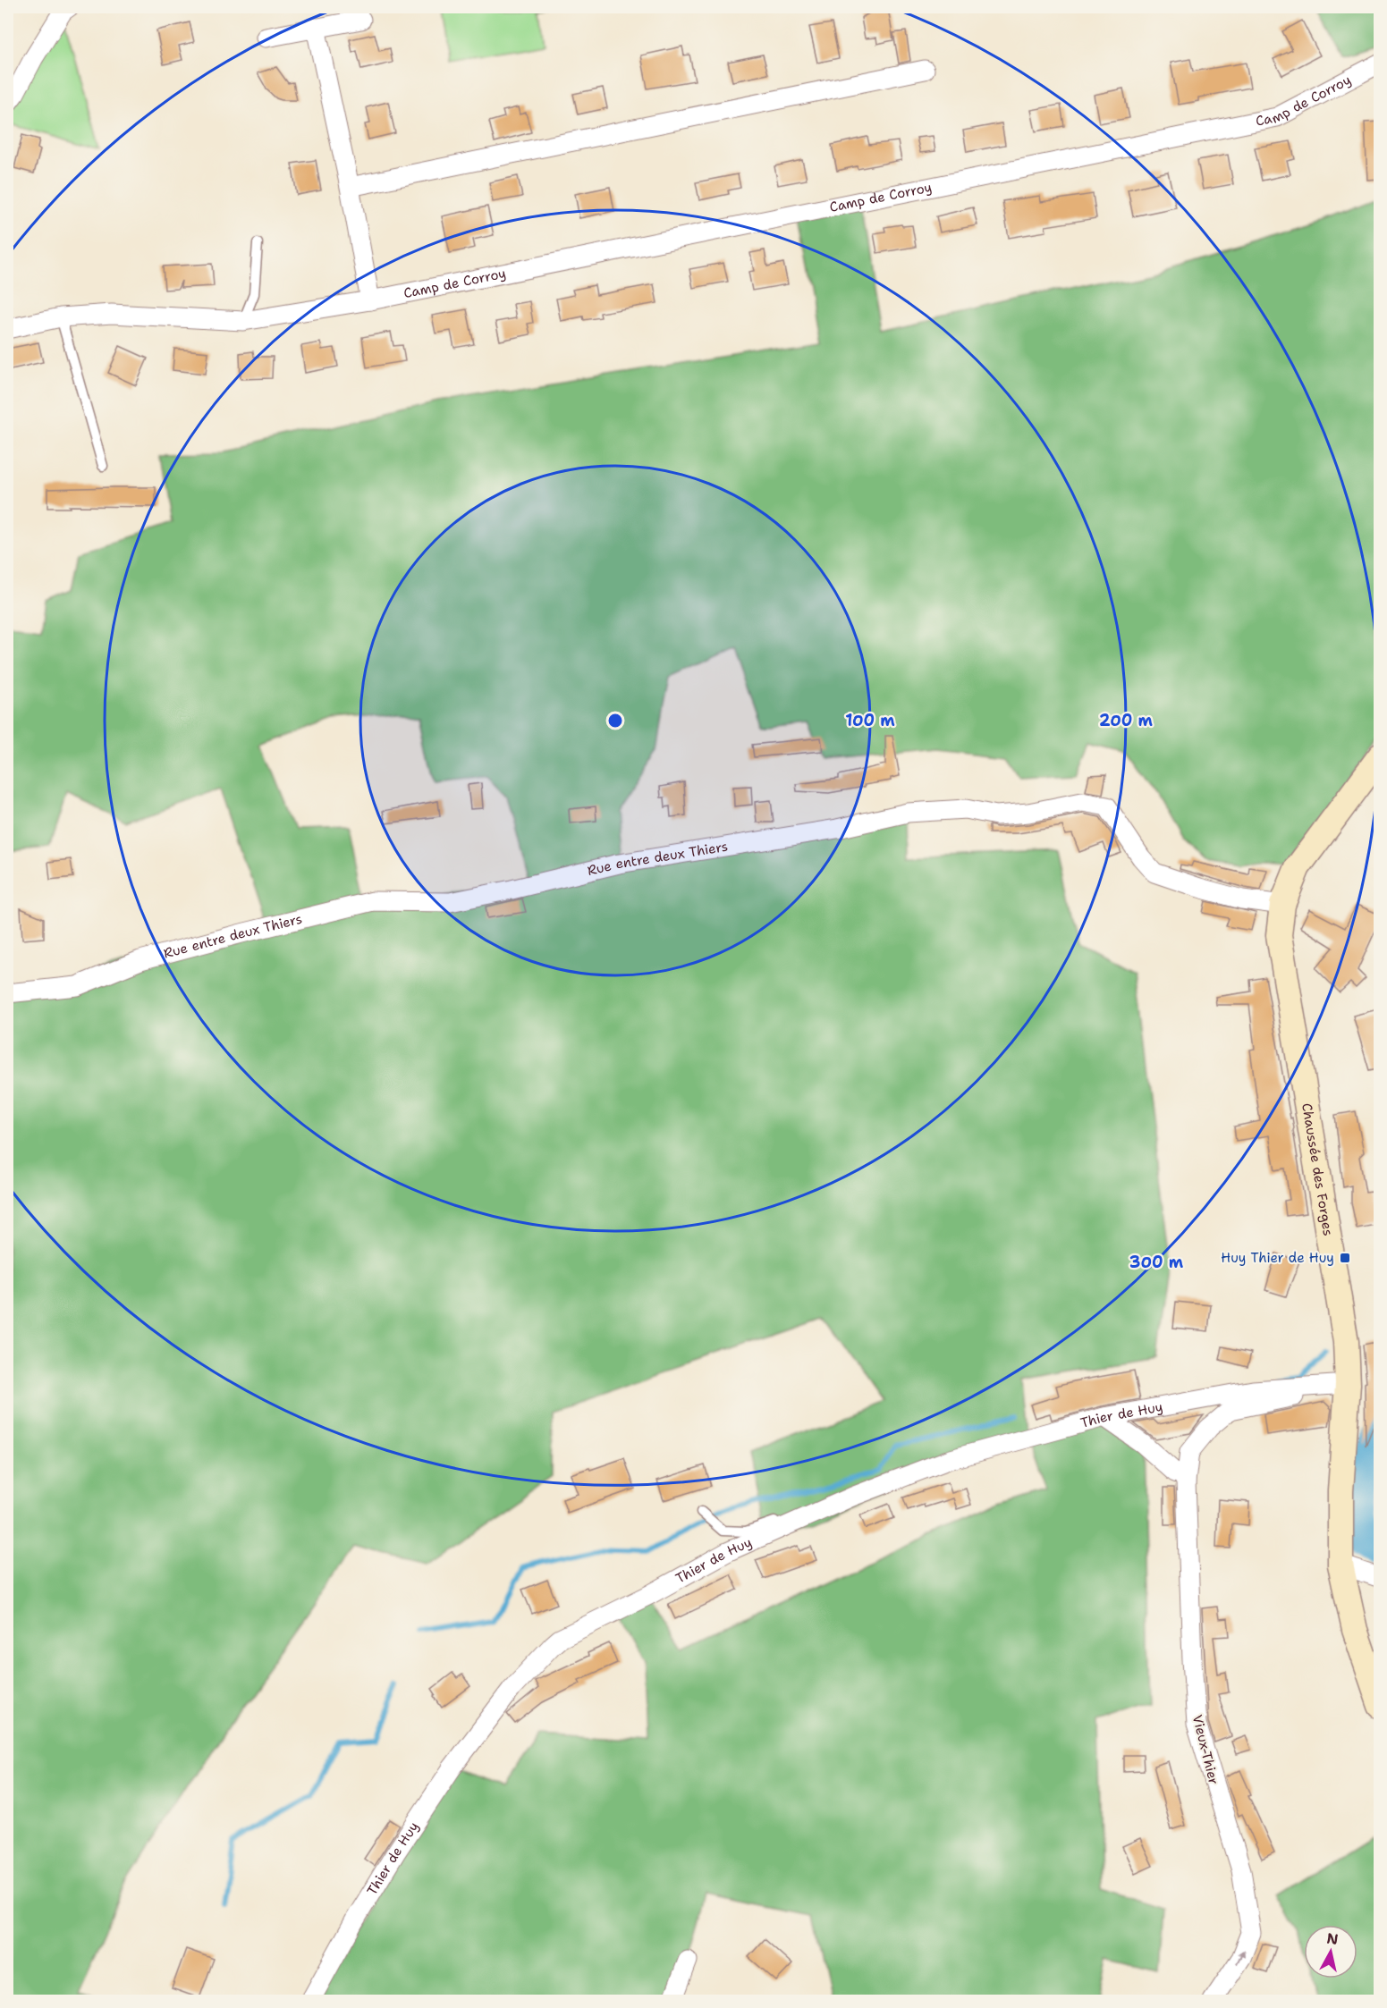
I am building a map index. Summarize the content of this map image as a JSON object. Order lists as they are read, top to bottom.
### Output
{
  "streets": {
    "main road": ["Chaussée des Forges"],
    "street": [
      "Camp de Corroy",
      "Rue entre deux Thiers",
      "Thier de Huy",
      "Vieux-Thier"
    ]
  },
  "crossings": [
    ["Rue entre deux Thiers", "Chaussée des Forges"],
    ["Chaussée des Forges", "Thier de Huy"],
    ["Thier de Huy", "Vieux-Thier"]
  ],
  "one_way": ["Vieux-Thier"],
  "places": {
    "transit": ["Huy Thier de Huy"]
  },
  "north": "top",
  "rings": ["100 m", "200 m", "300 m"]
}
